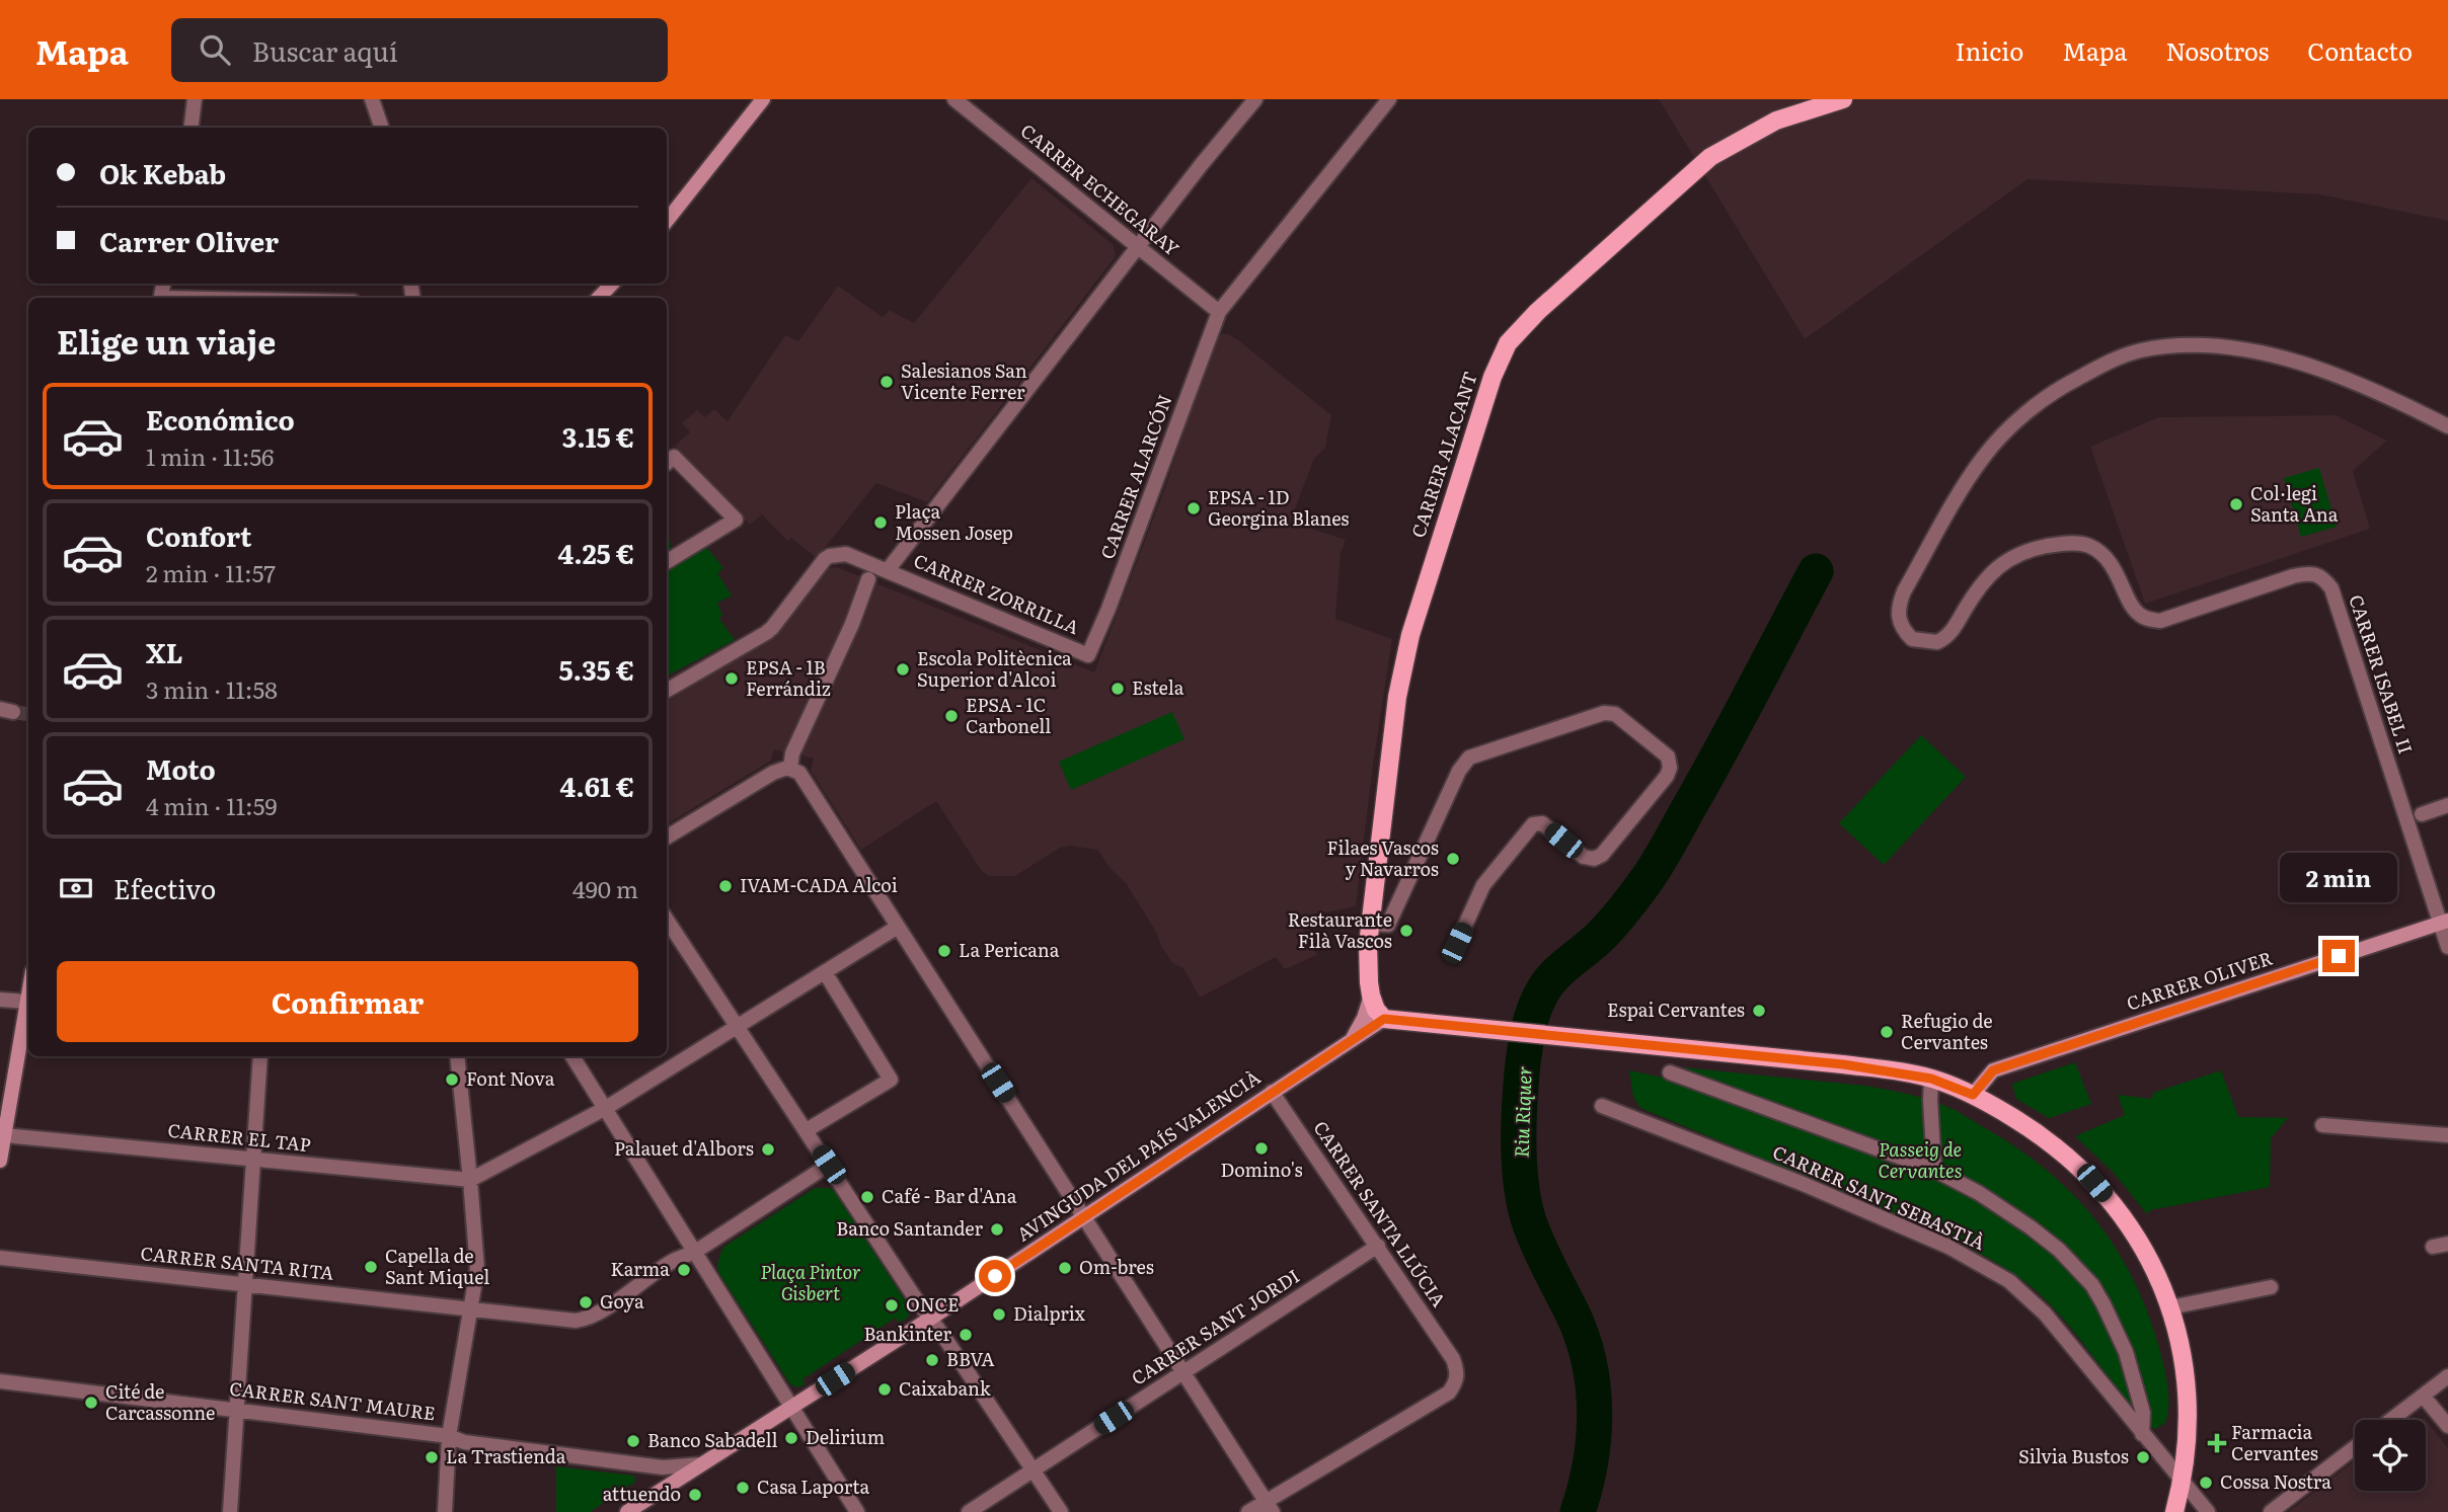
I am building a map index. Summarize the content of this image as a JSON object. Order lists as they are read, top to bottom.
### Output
{
  "streets": {
    "main road": ["CARRER ALACANT", "CARRER OLIVER", "AVINGUDA DEL PAÍS VALENCIÀ"],
    "street": [
      "CARRER ECHEGARAY",
      "CARRER ALARCÓN",
      "CARRER ZORRILLA",
      "CARRER ISABEL II",
      "CARRER EL TAP",
      "CARRER SANT SEBASTIÀ",
      "CARRER SANTA LLÚCIA",
      "CARRER SANTA RITA",
      "CARRER SANT JORDI",
      "CARRER SANT MAURE"
    ]
  },
  "crossings": [
    ["CARRER ECHEGARAY", "CARRER ALARCÓN"],
    ["CARRER ALACANT", "AVINGUDA DEL PAÍS VALENCIÀ"],
    ["CARRER ALARCÓN", "CARRER ZORRILLA"],
    ["CARRER ISABEL II", "CARRER OLIVER"],
    ["AVINGUDA DEL PAÍS VALENCIÀ", "CARRER SANTA LLÚCIA"],
    ["AVINGUDA DEL PAÍS VALENCIÀ", "CARRER SANT MAURE"],
    ["CARRER SANTA LLÚCIA", "CARRER SANT JORDI"]
  ],
  "water": ["Riu Riquer"],
  "parks": ["Passeig de Cervantes", "Plaça Pintor Gisbert"],
  "places": {
    "other": [
      "Salesianos San Vicente Ferrer",
      "Col·legi Santa Ana",
      "EPSA - 1D Georgina Blanes",
      "Plaça Mossen Josep",
      "Escola Politècnica Superior d'Alcoi",
      "EPSA - 1B Ferrándiz",
      "Estela",
      "EPSA - 1C Carbonell",
      "Filaes Vascos y Navarros",
      "IVAM-CADA Alcoi",
      "Restaurante Filà Vascos",
      "La Pericana",
      "Espai Cervantes",
      "Refugio de Cervantes",
      "Font Nova",
      "Domino's",
      "Palauet d'Albors",
      "Café - Bar d'Ana",
      "Banco Santander",
      "Capella de Sant Miquel",
      "Om-bres",
      "Karma",
      "Goya",
      "ONCE",
      "Dialprix",
      "Bankinter",
      "BBVA",
      "Caixabank",
      "Cité de Carcassonne",
      "Delirium",
      "Banco Sabadell",
      "La Trastienda",
      "Silvia Bustos",
      "Cossa Nostra",
      "Casa Laporta",
      "attuendo"
    ],
    "health": ["Farmacia Cervantes"]
  },
  "page": {
    "header": "Mapa",
    "search": "Buscar aquí",
    "nav": [
      "Inicio",
      "Mapa",
      "Nosotros",
      "Contacto"
    ],
    "banner": ["Ok Kebab", "Carrer Oliver"],
    "heading": "Elige un viaje",
    "list": [
      {
        "name": "Económico",
        "note": "1 min · 11:56",
        "value": "3.15 €"
      },
      {
        "name": "Confort",
        "note": "2 min · 11:57",
        "value": "4.25 €"
      },
      {
        "name": "XL",
        "note": "3 min · 11:58",
        "value": "5.35 €"
      },
      {
        "name": "Moto",
        "note": "4 min · 11:59",
        "value": "4.61 €"
      }
    ],
    "pay": ["Efectivo", "490 m"],
    "bubble": "2 min",
    "buttons": "Confirmar"
  }
}
